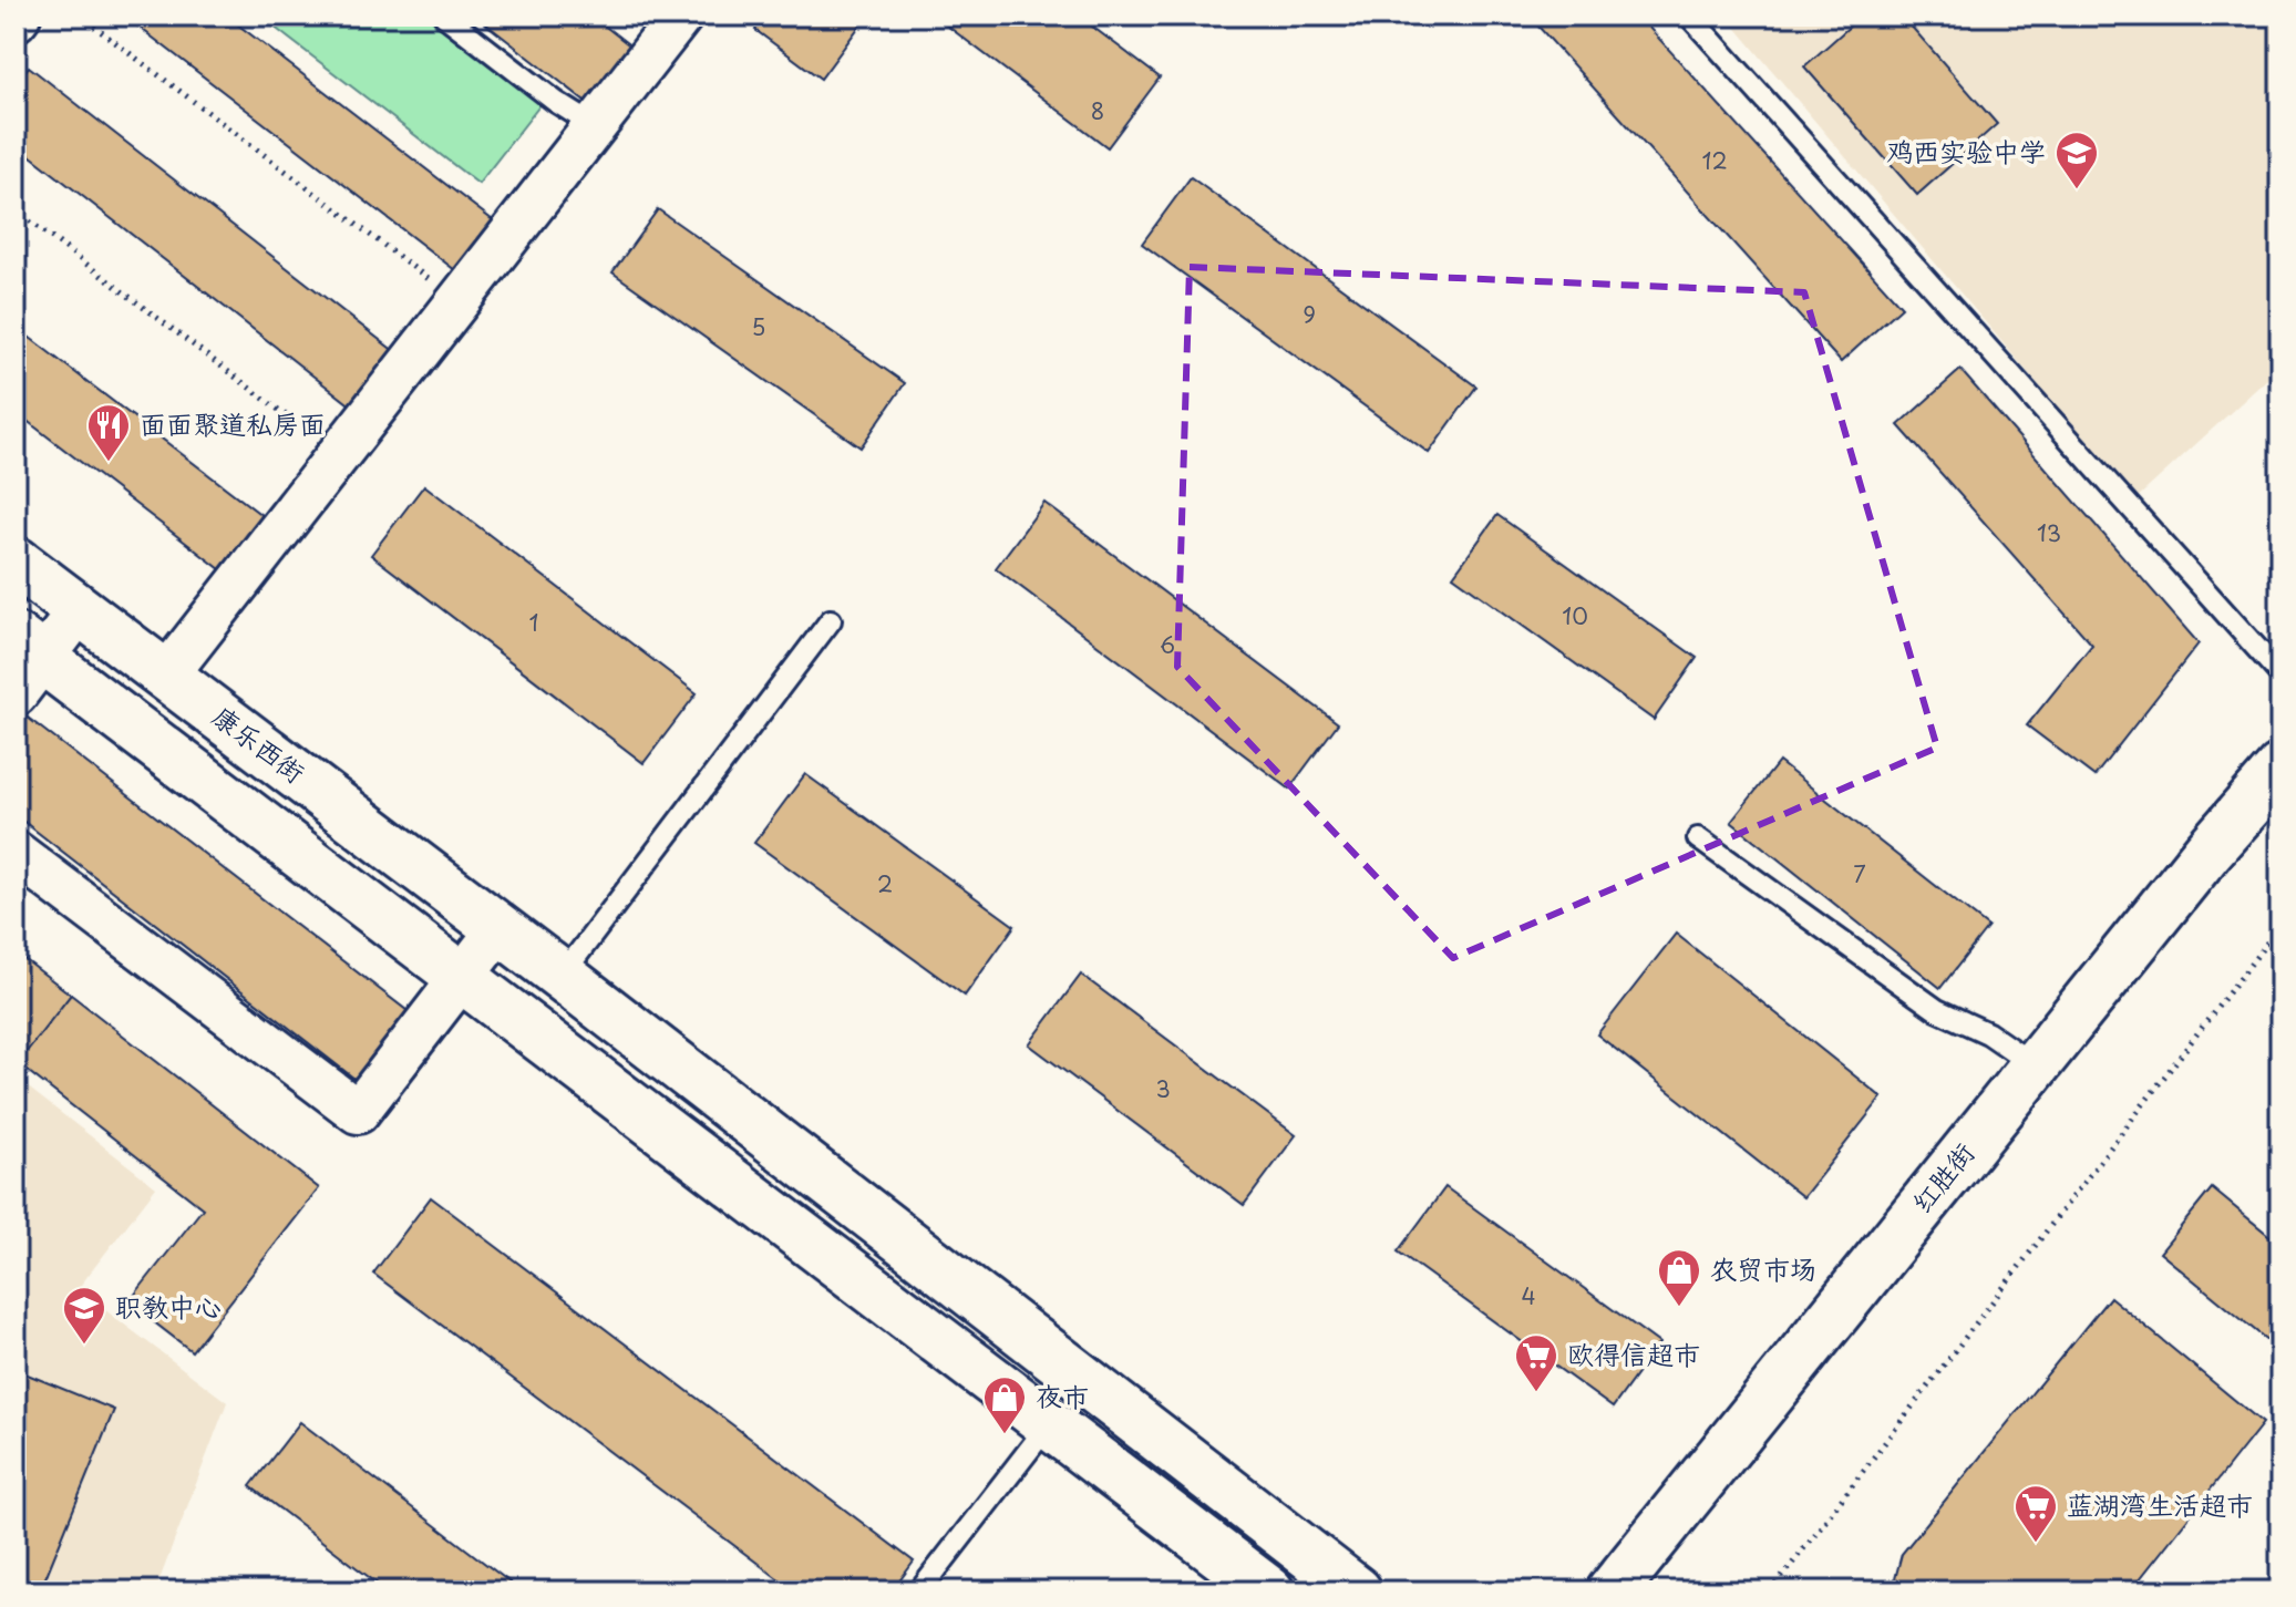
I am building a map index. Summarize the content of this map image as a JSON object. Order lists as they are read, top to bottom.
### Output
{
  "streets": {
    "street": ["康乐西街", "红胜街"]
  },
  "places": {
    "school or university": ["鸡西实验中学", "职教中心"],
    "restaurant": ["面面聚道私房面"],
    "shop": ["农贸市场", "夜市"],
    "supermarket": ["欧得信超市", "蓝湖湾生活超市"]
  },
  "house_numbers": [
    "8",
    "12",
    "9",
    "5",
    "13",
    "10",
    "1",
    "6",
    "7",
    "2",
    "3",
    "4"
  ]
}
